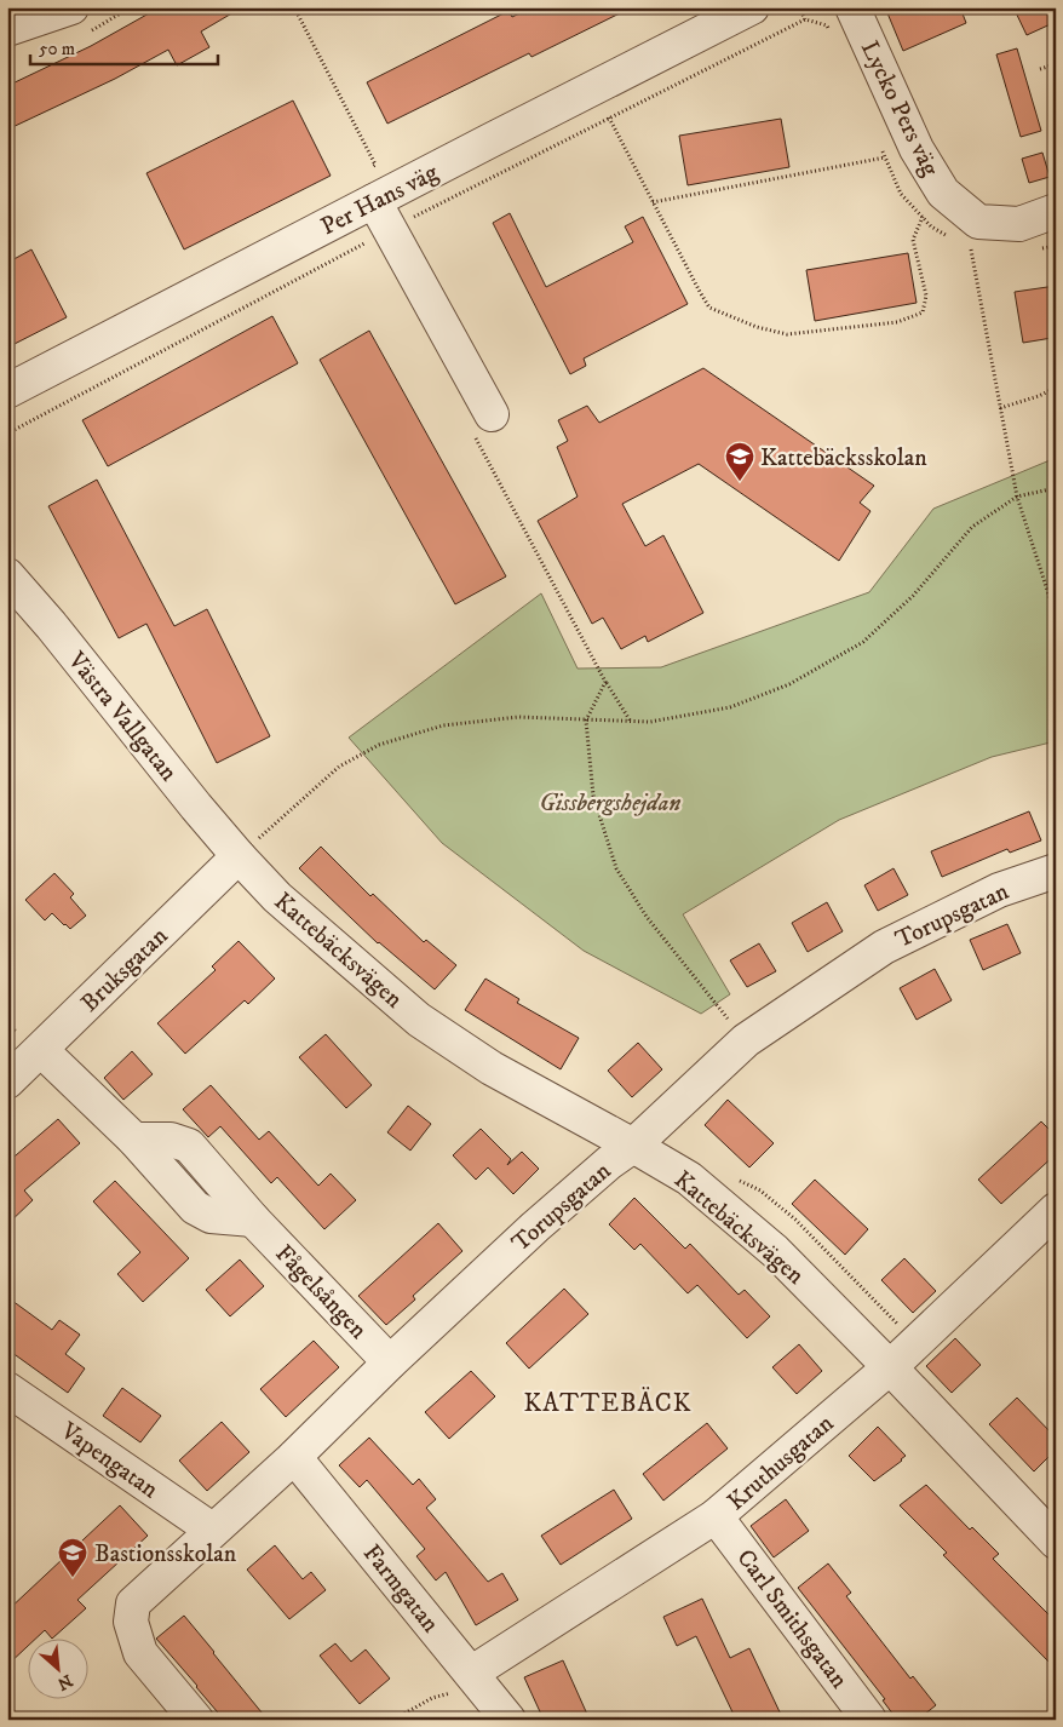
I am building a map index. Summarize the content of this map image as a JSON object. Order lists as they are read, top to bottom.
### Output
{
  "streets": {
    "street": [
      "Lycko Pers väg",
      "Per Hans väg",
      "Västra Vallgatan",
      "Torupsgatan",
      "Kattebäcksvägen",
      "Bruksgatan",
      "Fågelsången",
      "Vapengatan",
      "Kruthusgatan",
      "Farmgatan",
      "Carl Smithsgatan"
    ]
  },
  "crossings": [
    ["Västra Vallgatan", "Kattebäcksvägen"],
    ["Västra Vallgatan", "Bruksgatan"],
    ["Torupsgatan", "Kattebäcksvägen"],
    ["Torupsgatan", "Fågelsången"],
    ["Torupsgatan", "Vapengatan"],
    ["Torupsgatan", "Farmgatan"],
    ["Kattebäcksvägen", "Bruksgatan"],
    ["Kattebäcksvägen", "Kruthusgatan"],
    ["Bruksgatan", "Fågelsången"],
    ["Kruthusgatan", "Farmgatan"],
    ["Kruthusgatan", "Carl Smithsgatan"]
  ],
  "districts": ["KATTEBÄCK"],
  "parks": ["Gissbergshejdan"],
  "places": {
    "school or university": ["Kattebäcksskolan", "Bastionsskolan"]
  },
  "scale_bar": "50 m",
  "north": "bottom right"
}
